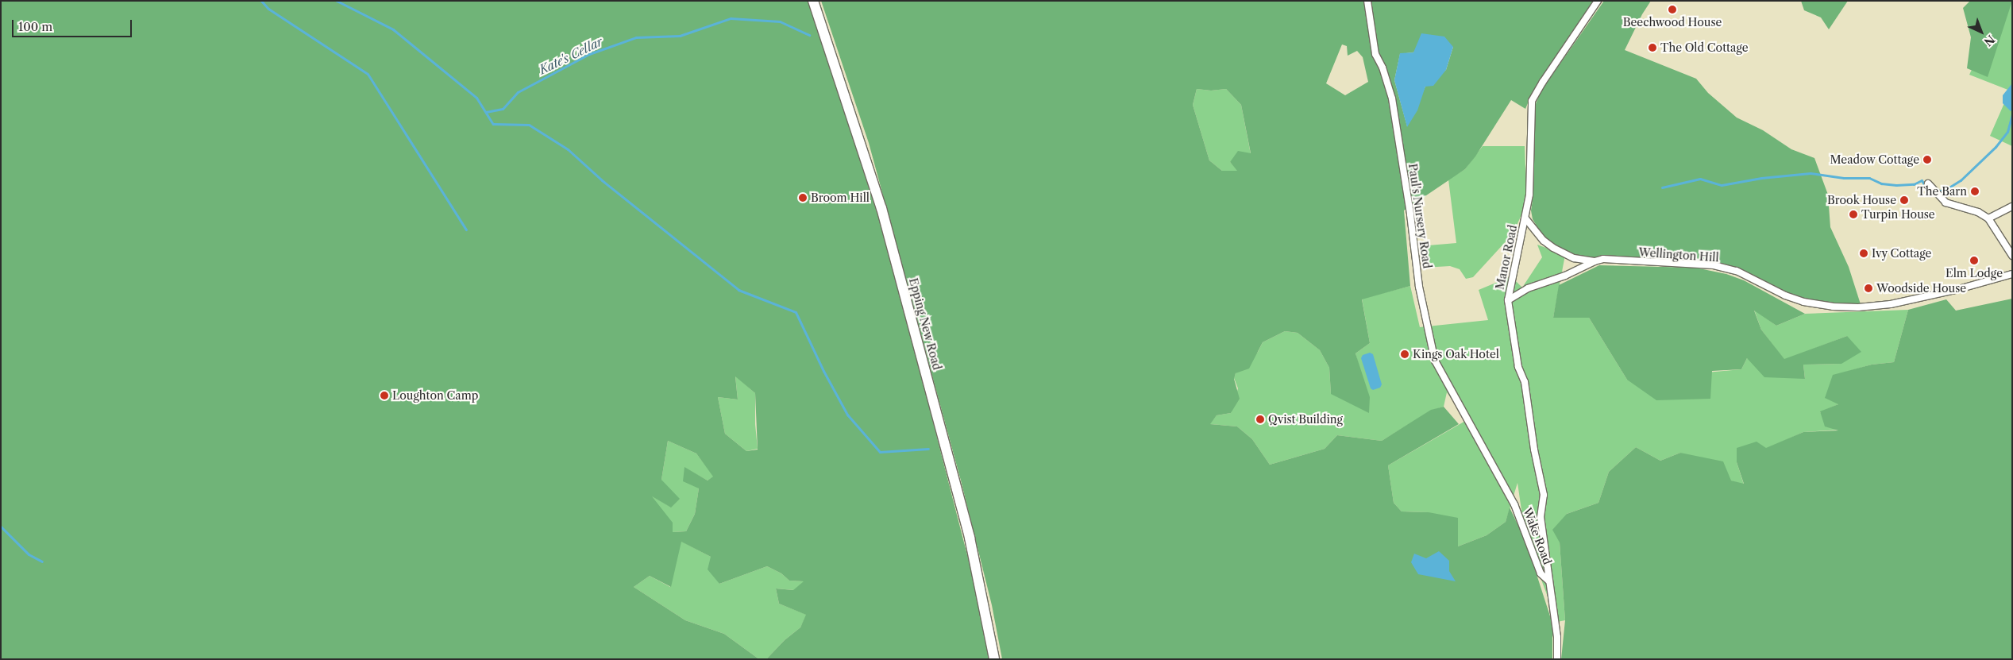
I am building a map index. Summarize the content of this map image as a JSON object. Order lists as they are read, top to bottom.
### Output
{
  "streets": {
    "main road": ["Epping New Road"],
    "street": [
      "Paul's Nursery Road",
      "Wellington Hill",
      "Manor Road",
      "Wake Road"
    ]
  },
  "crossings": [
    ["Paul's Nursery Road", "Wake Road"],
    ["Wellington Hill", "Manor Road"],
    ["Manor Road", "Wake Road"]
  ],
  "water": ["Kate's Cellar"],
  "places": [
    "Beechwood House",
    "The Old Cottage",
    "Meadow Cottage",
    "The Barn",
    "Broom Hill",
    "Brook House",
    "Turpin House",
    "Ivy Cottage",
    "Elm Lodge",
    "Woodside House",
    "Kings Oak Hotel",
    "Loughton Camp",
    "Qvist Building"
  ],
  "scale_bar": "100 m",
  "north": "bottom right"
}
